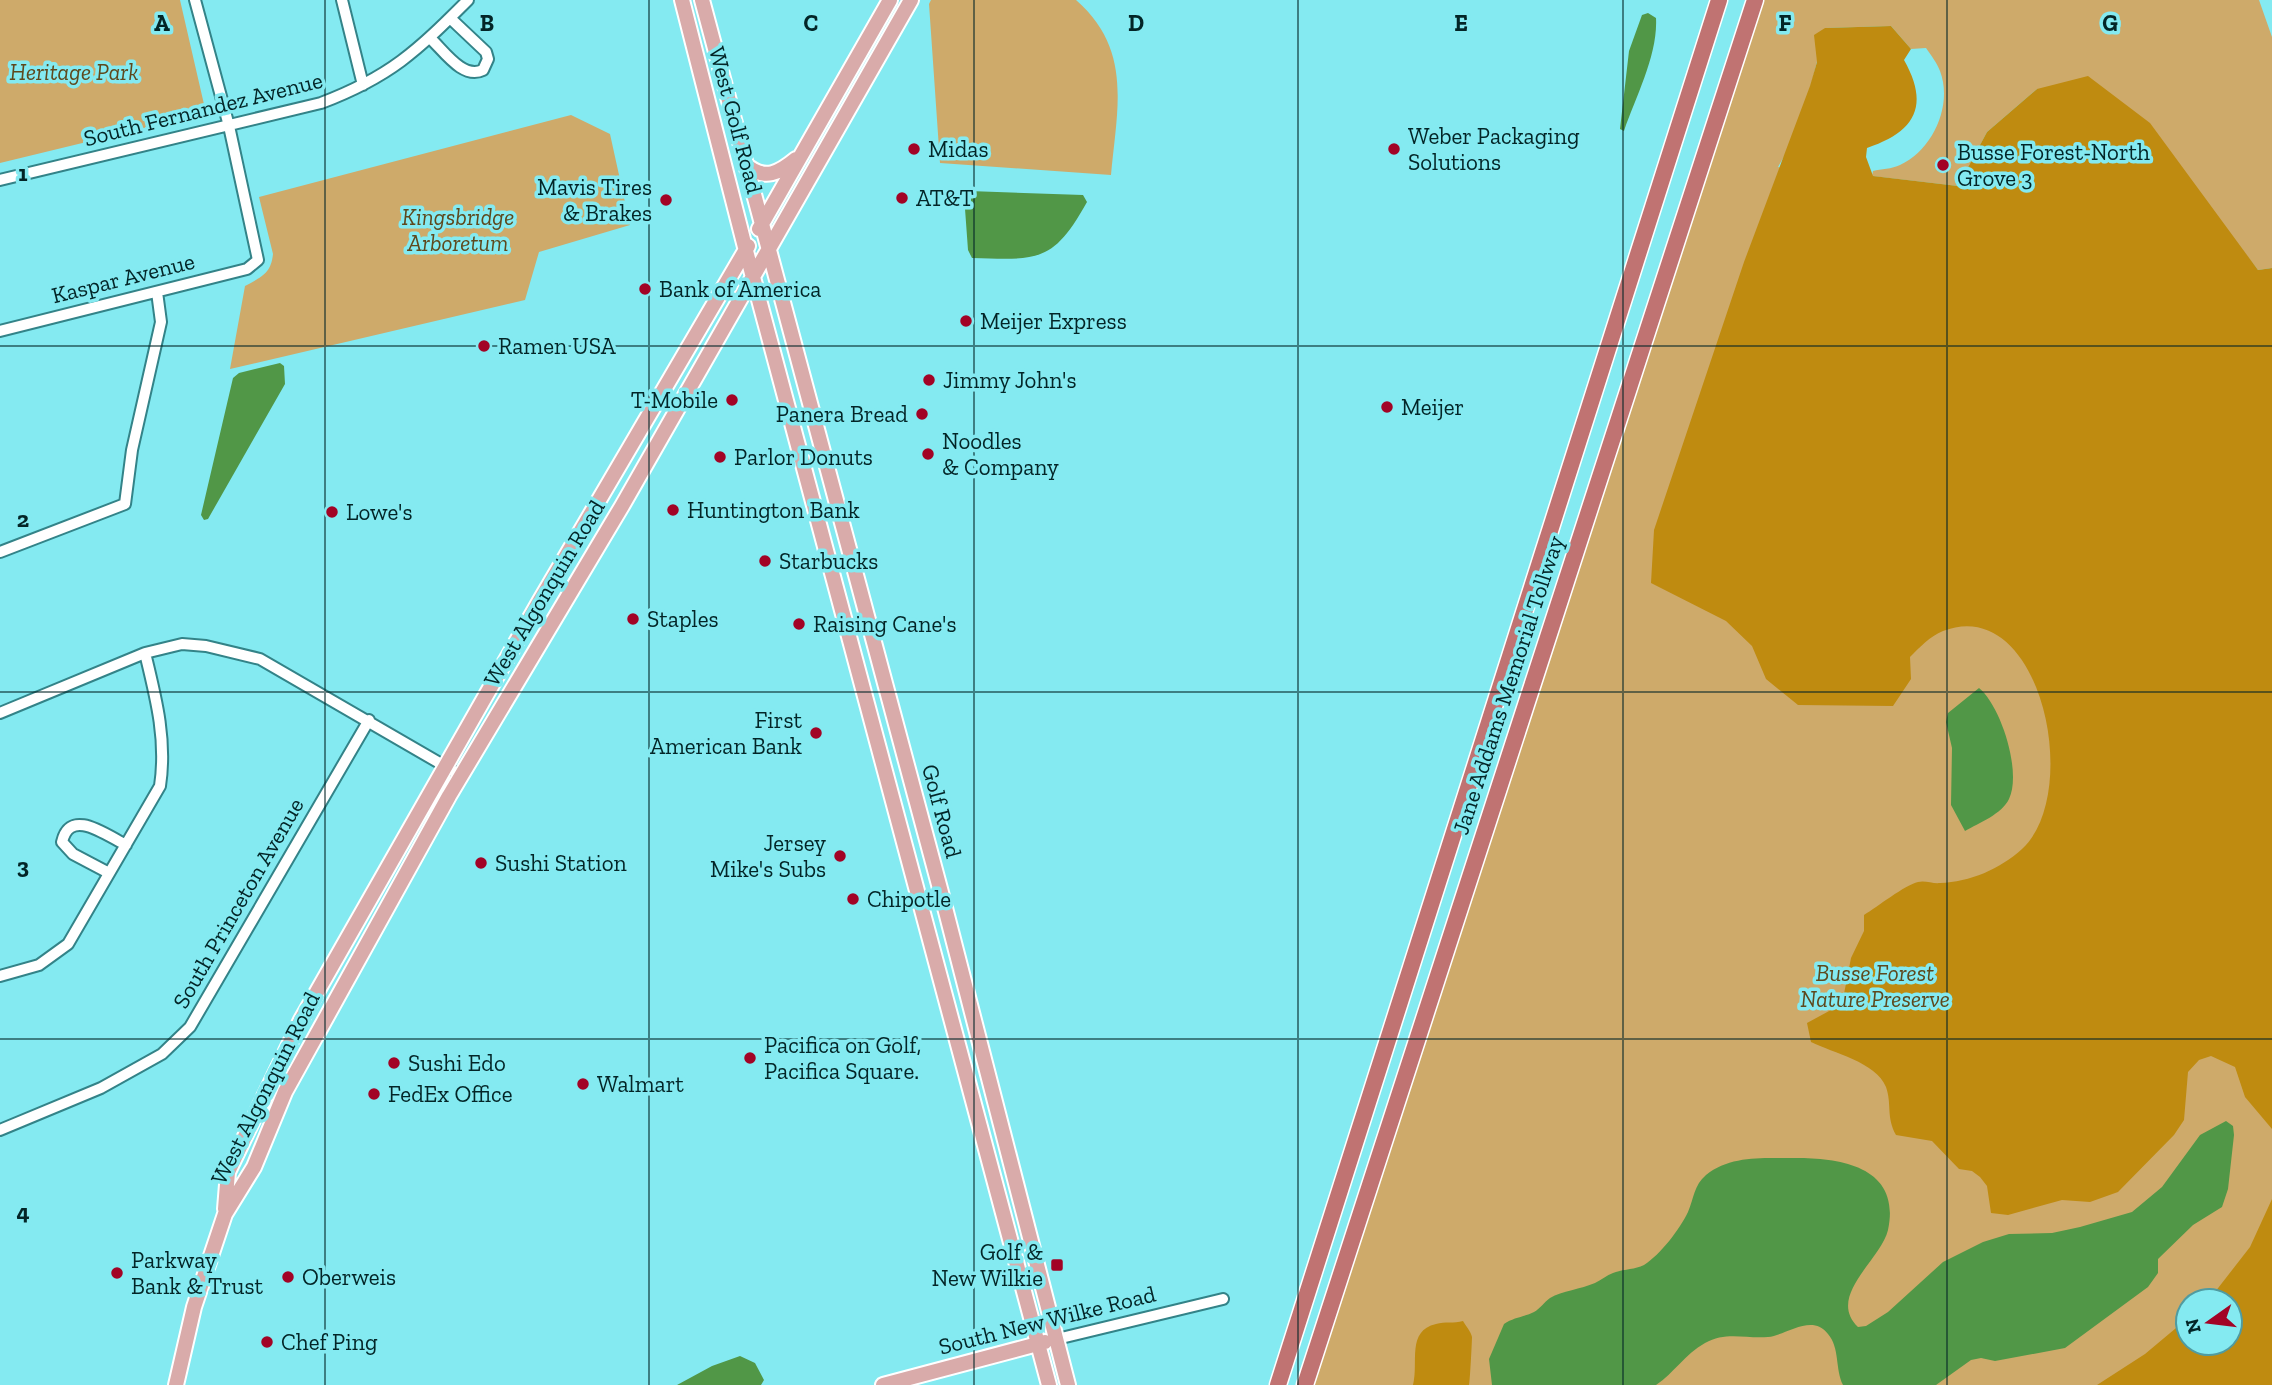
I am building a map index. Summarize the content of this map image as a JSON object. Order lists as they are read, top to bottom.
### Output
{
  "streets": {
    "highway": ["Jane Addams Memorial Tollway"],
    "main road": [
      "West Golf Road",
      "West Algonquin Road",
      "Golf Road",
      "South New Wilke Road"
    ],
    "street": ["South Fernandez Avenue", "Kaspar Avenue", "South Princeton Avenue"]
  },
  "crossings": [
    ["South Fernandez Avenue", "Kaspar Avenue"],
    ["West Golf Road", "West Algonquin Road"],
    ["West Golf Road", "Golf Road"],
    ["West Algonquin Road", "Golf Road"],
    ["Golf Road", "South New Wilke Road"]
  ],
  "parks": ["Heritage Park", "Kingsbridge Arboretum", "Busse Forest Nature Preserve"],
  "places": {
    "other": [
      "Midas",
      "Weber Packaging Solutions",
      "Busse Forest-North Grove 3",
      "AT&T",
      "Mavis Tires & Brakes",
      "Bank of America",
      "Meijer Express",
      "Ramen USA",
      "Jimmy John's",
      "T-Mobile",
      "Meijer",
      "Panera Bread",
      "Noodles & Company",
      "Parlor Donuts",
      "Huntington Bank",
      "Lowe's",
      "Starbucks",
      "Staples",
      "Raising Cane's",
      "First American Bank",
      "Jersey Mike's Subs",
      "Sushi Station",
      "Chipotle",
      "Pacifica on Golf, Pacifica Square.",
      "Sushi Edo",
      "Walmart",
      "FedEx Office",
      "Parkway Bank & Trust",
      "Oberweis",
      "Chef Ping"
    ],
    "transit": ["Golf & New Wilkie"]
  },
  "north": "left",
  "grid": {
    "columns": [
      "A",
      "B",
      "C",
      "D",
      "E",
      "F",
      "G"
    ],
    "rows": [
      "1",
      "2",
      "3",
      "4"
    ]
  }
}
